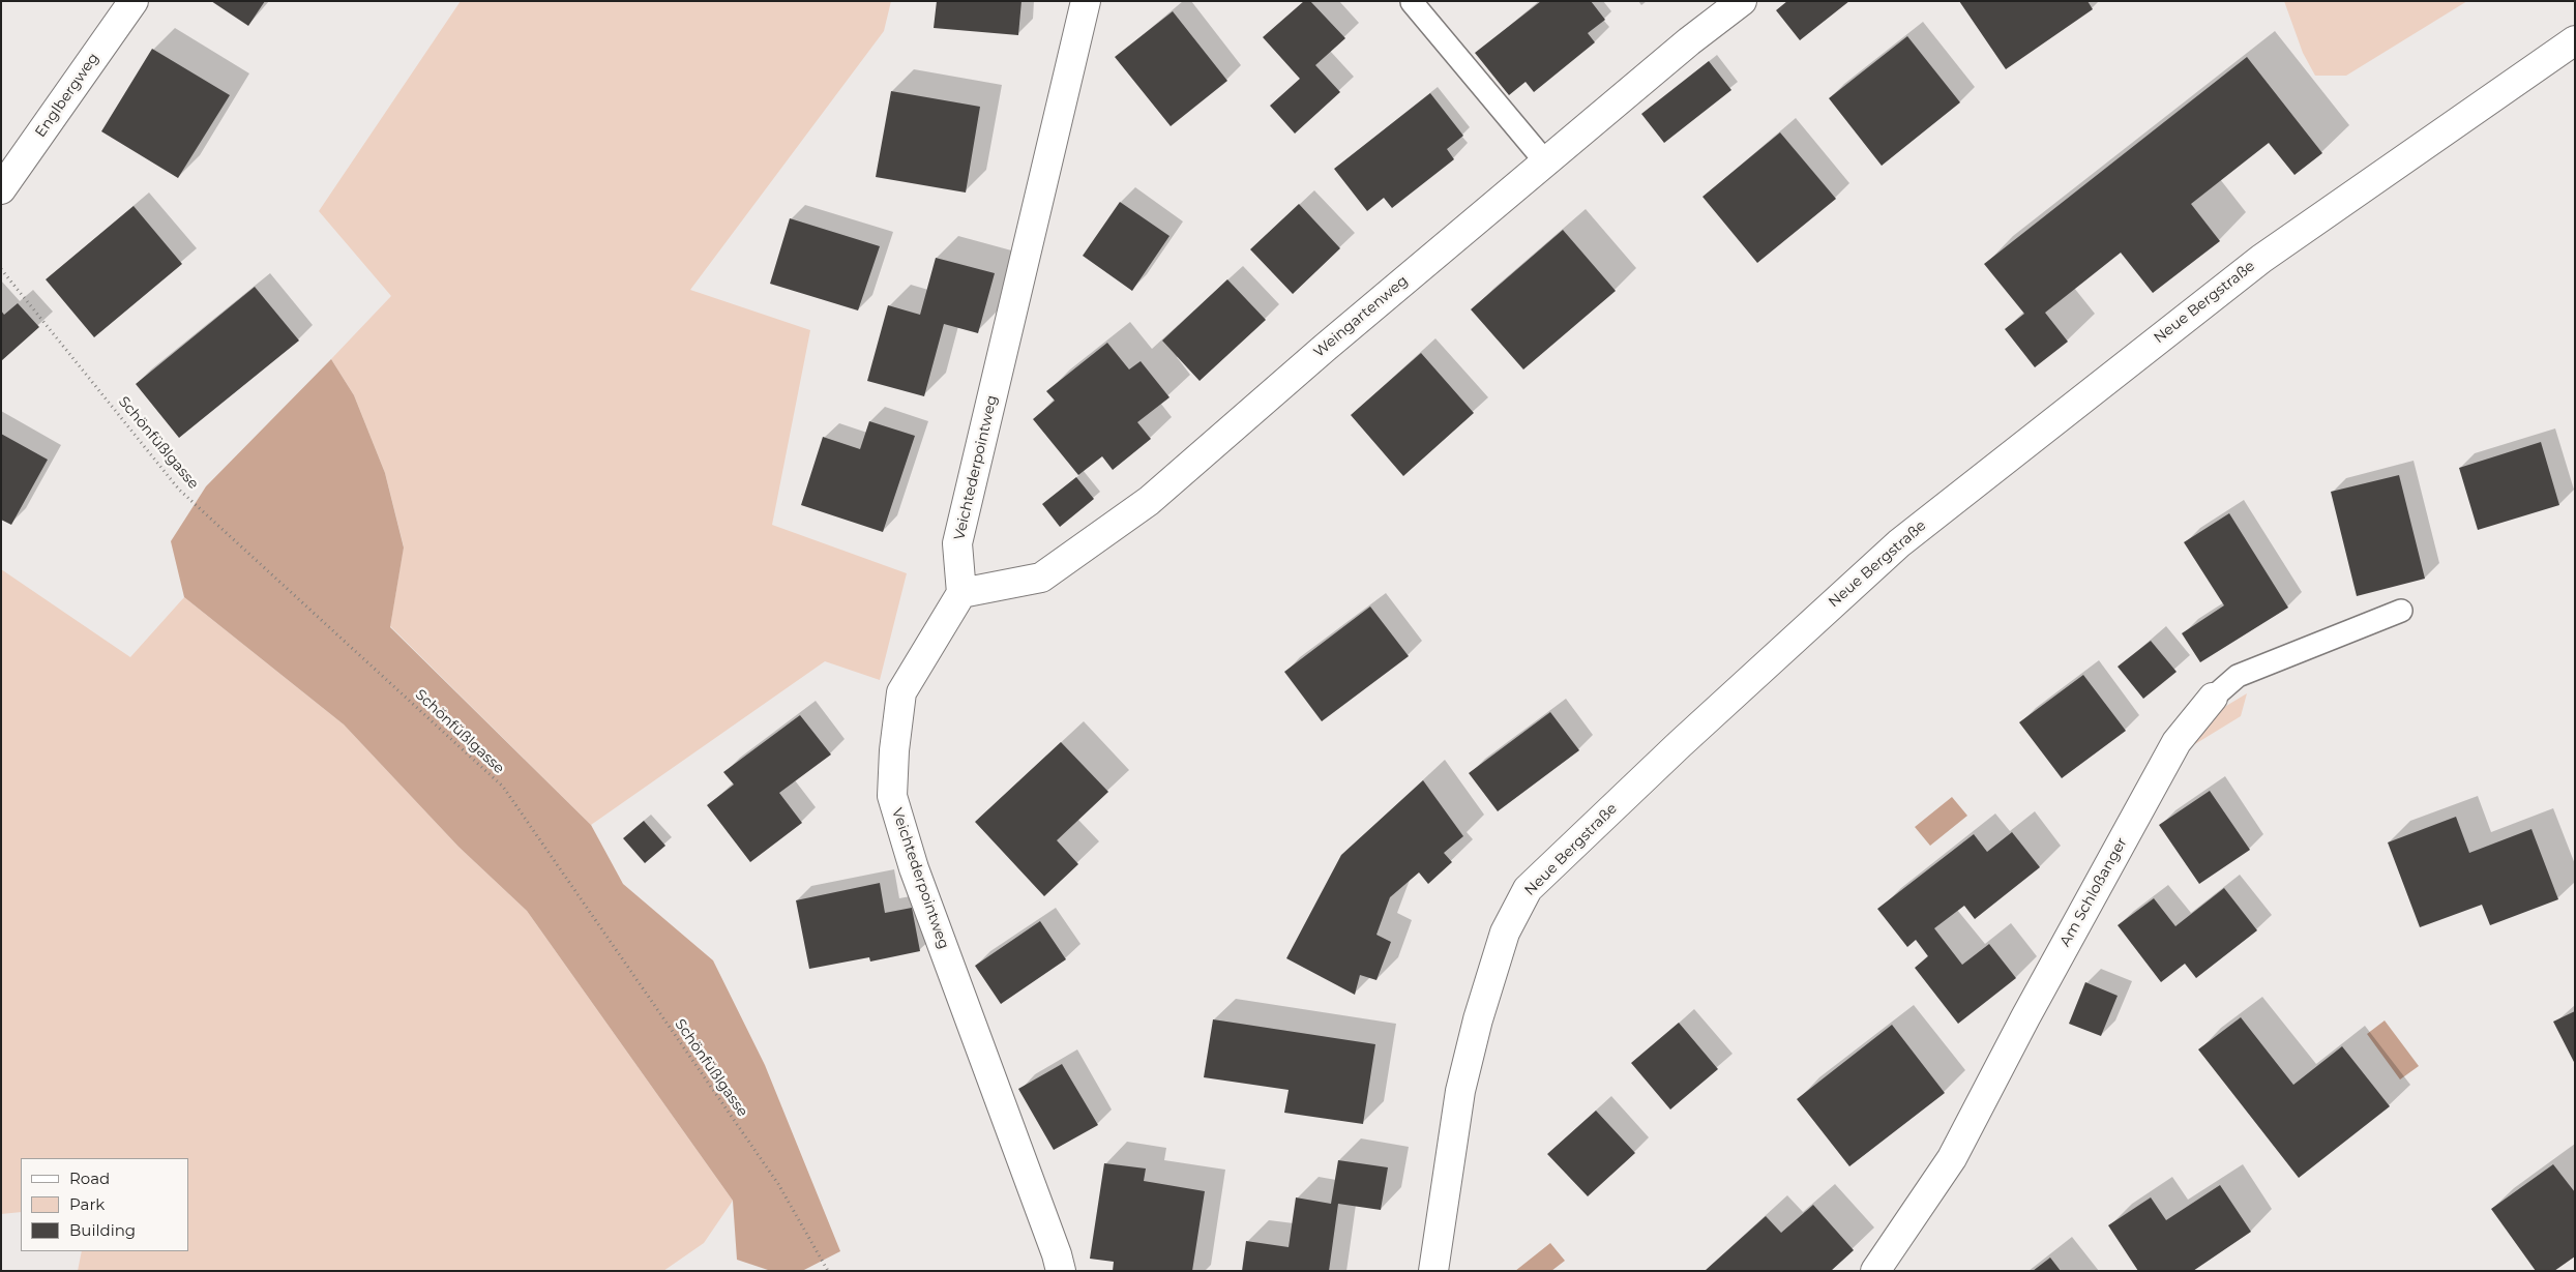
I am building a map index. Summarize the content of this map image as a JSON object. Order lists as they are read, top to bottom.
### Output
{
  "streets": {
    "street": [
      "Englbergweg",
      "Neue Bergstraße",
      "Weingartenweg",
      "Veichtederpointweg",
      "Am Schloßanger"
    ],
    "path": ["Schönfüßlgasse"]
  },
  "crossings": [
    ["Weingartenweg", "Veichtederpointweg"]
  ],
  "legend": ["Road", "Park", "Building"]
}
